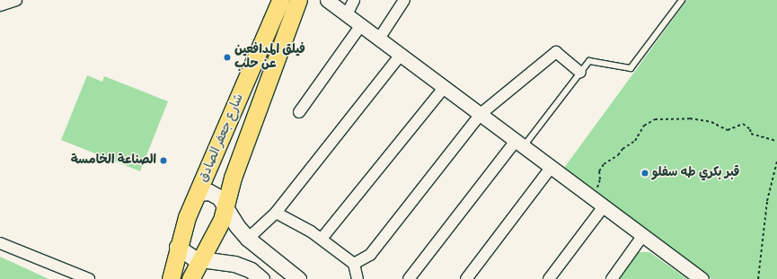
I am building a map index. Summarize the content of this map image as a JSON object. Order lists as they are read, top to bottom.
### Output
{
  "streets": {
    "main road": ["شارع جعفر الصادق"]
  },
  "places": ["فيلق المدافعين عن حلب", "الصناعة الخامسة", "قبر بكري طه سفلو"]
}
